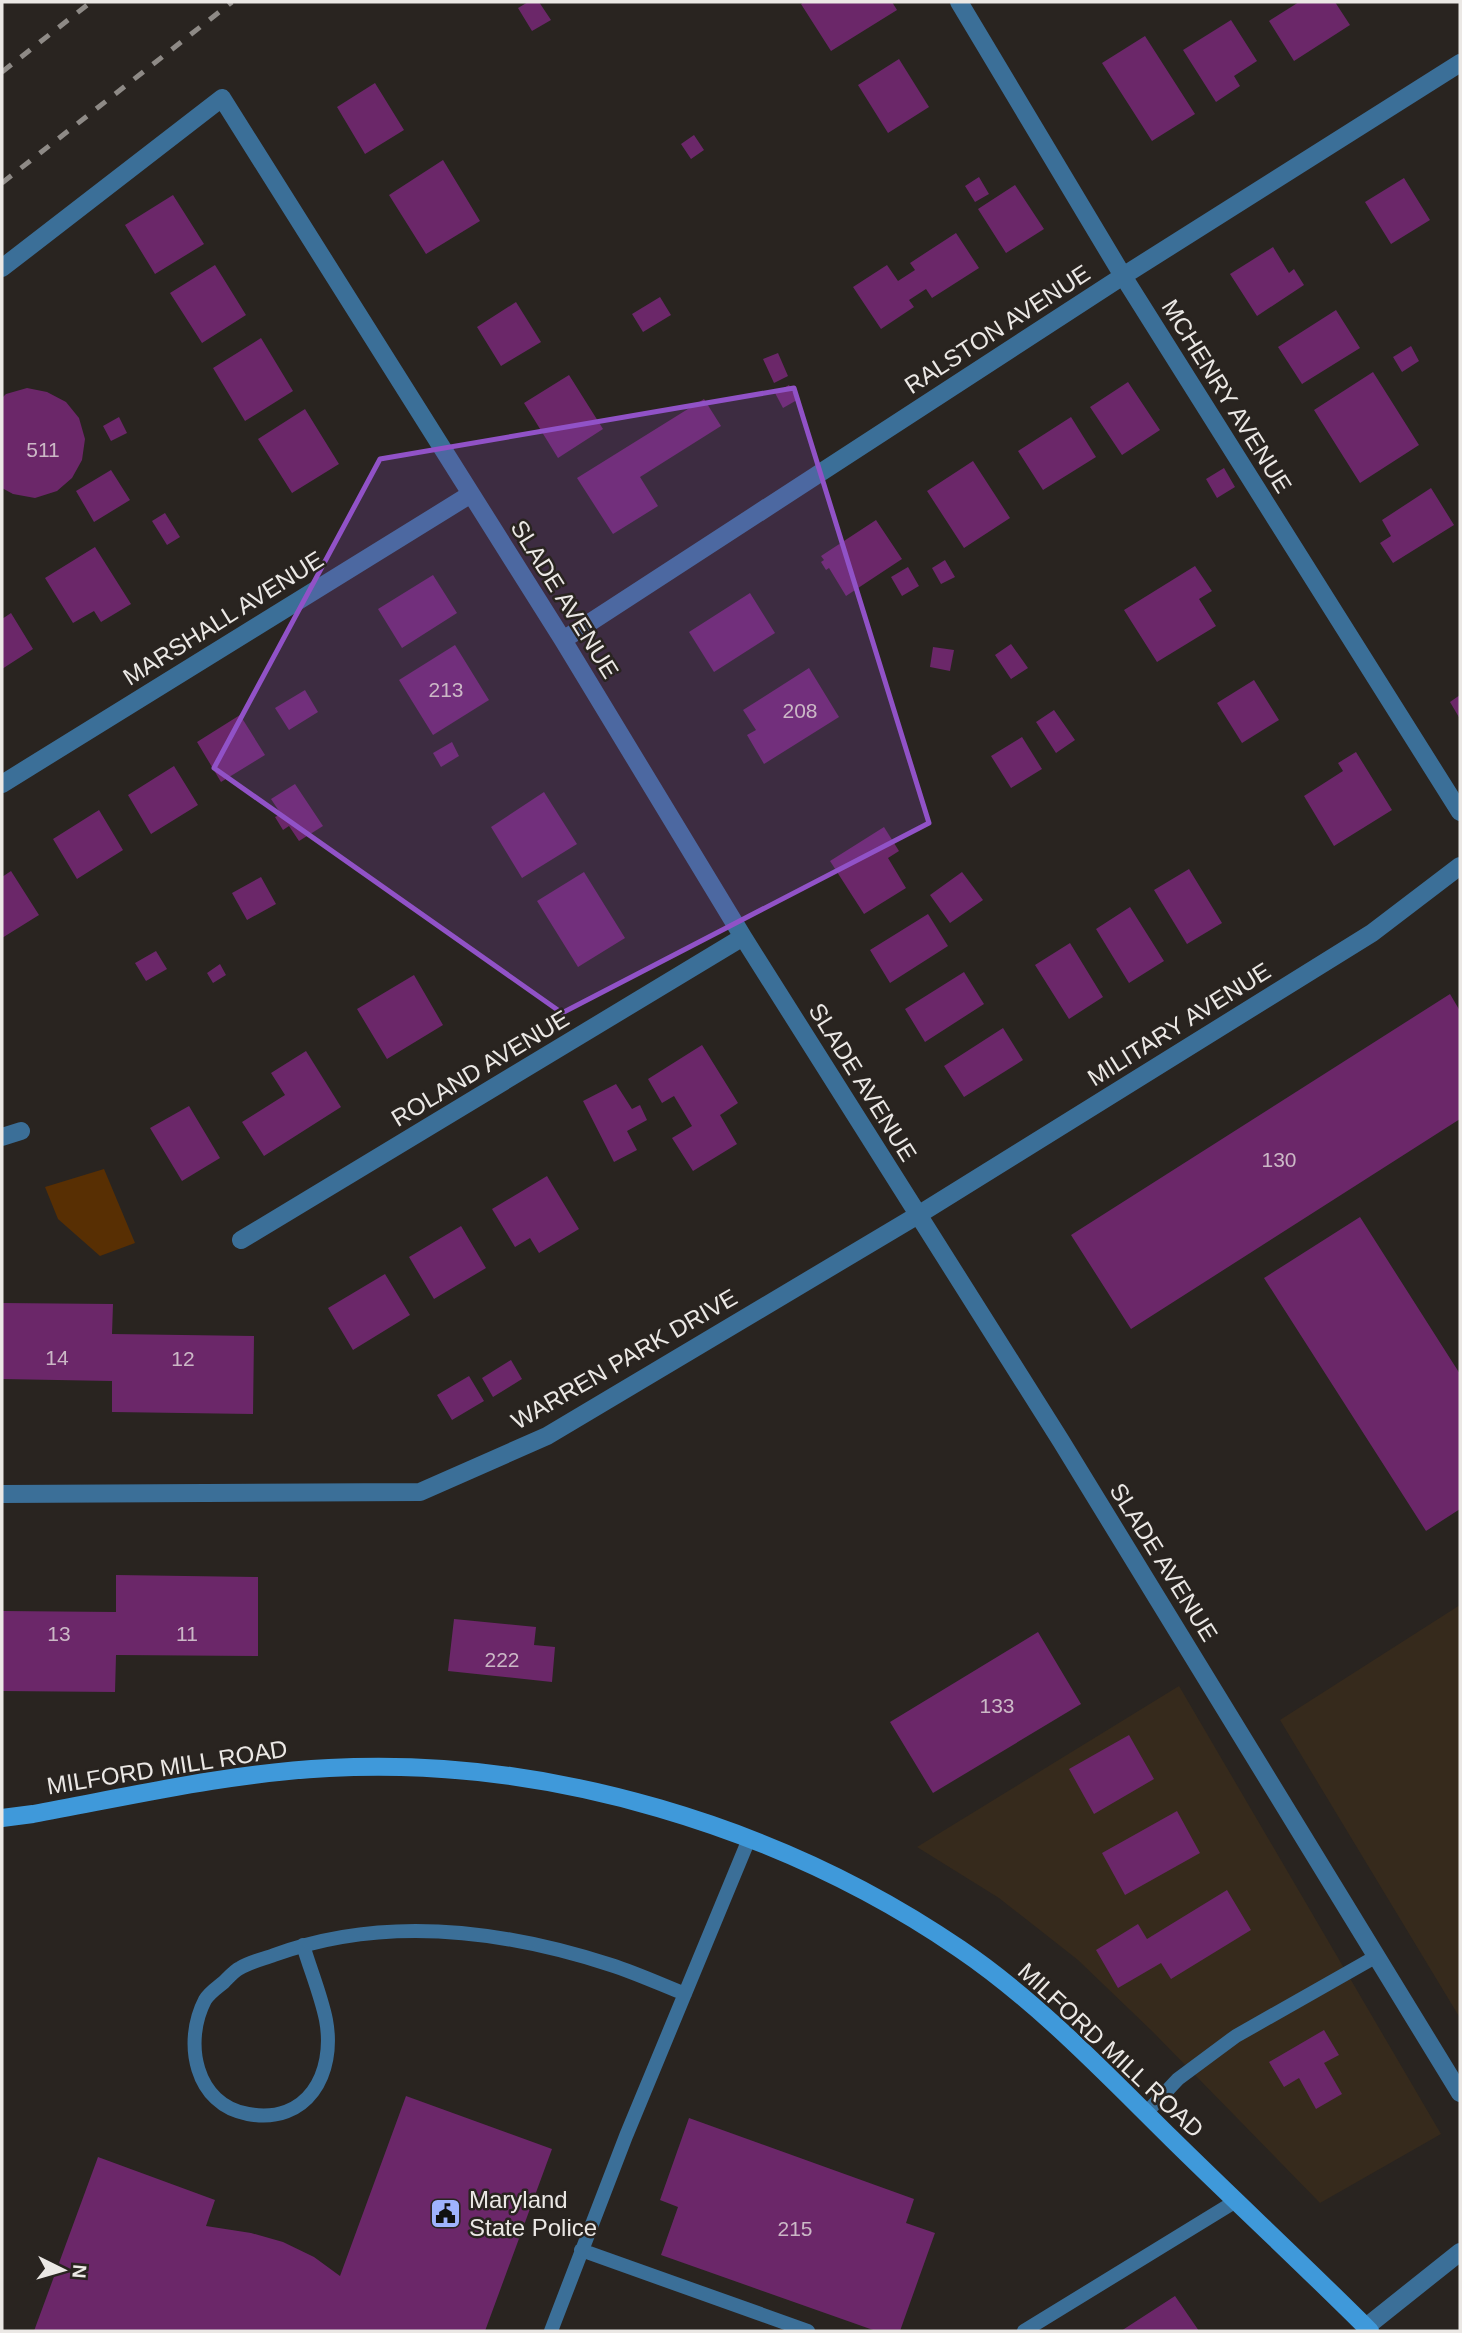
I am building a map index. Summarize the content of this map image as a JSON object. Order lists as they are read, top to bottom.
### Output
{
  "streets": {
    "main road": ["MILFORD MILL ROAD"],
    "street": [
      "RALSTON AVENUE",
      "MCHENRY AVENUE",
      "SLADE AVENUE",
      "MARSHALL AVENUE",
      "MILITARY AVENUE",
      "ROLAND AVENUE",
      "WARREN PARK DRIVE"
    ]
  },
  "crossings": [
    ["RALSTON AVENUE", "MCHENRY AVENUE"],
    ["RALSTON AVENUE", "SLADE AVENUE"],
    ["SLADE AVENUE", "MARSHALL AVENUE"],
    ["SLADE AVENUE", "MILITARY AVENUE"],
    ["SLADE AVENUE", "ROLAND AVENUE"],
    ["SLADE AVENUE", "WARREN PARK DRIVE"],
    ["MILITARY AVENUE", "WARREN PARK DRIVE"]
  ],
  "places": {
    "public building": ["Maryland State Police"]
  },
  "house_numbers": [
    "511",
    "213",
    "208",
    "130",
    "14",
    "12",
    "13",
    "11",
    "222",
    "133",
    "215"
  ],
  "north": "right"
}
